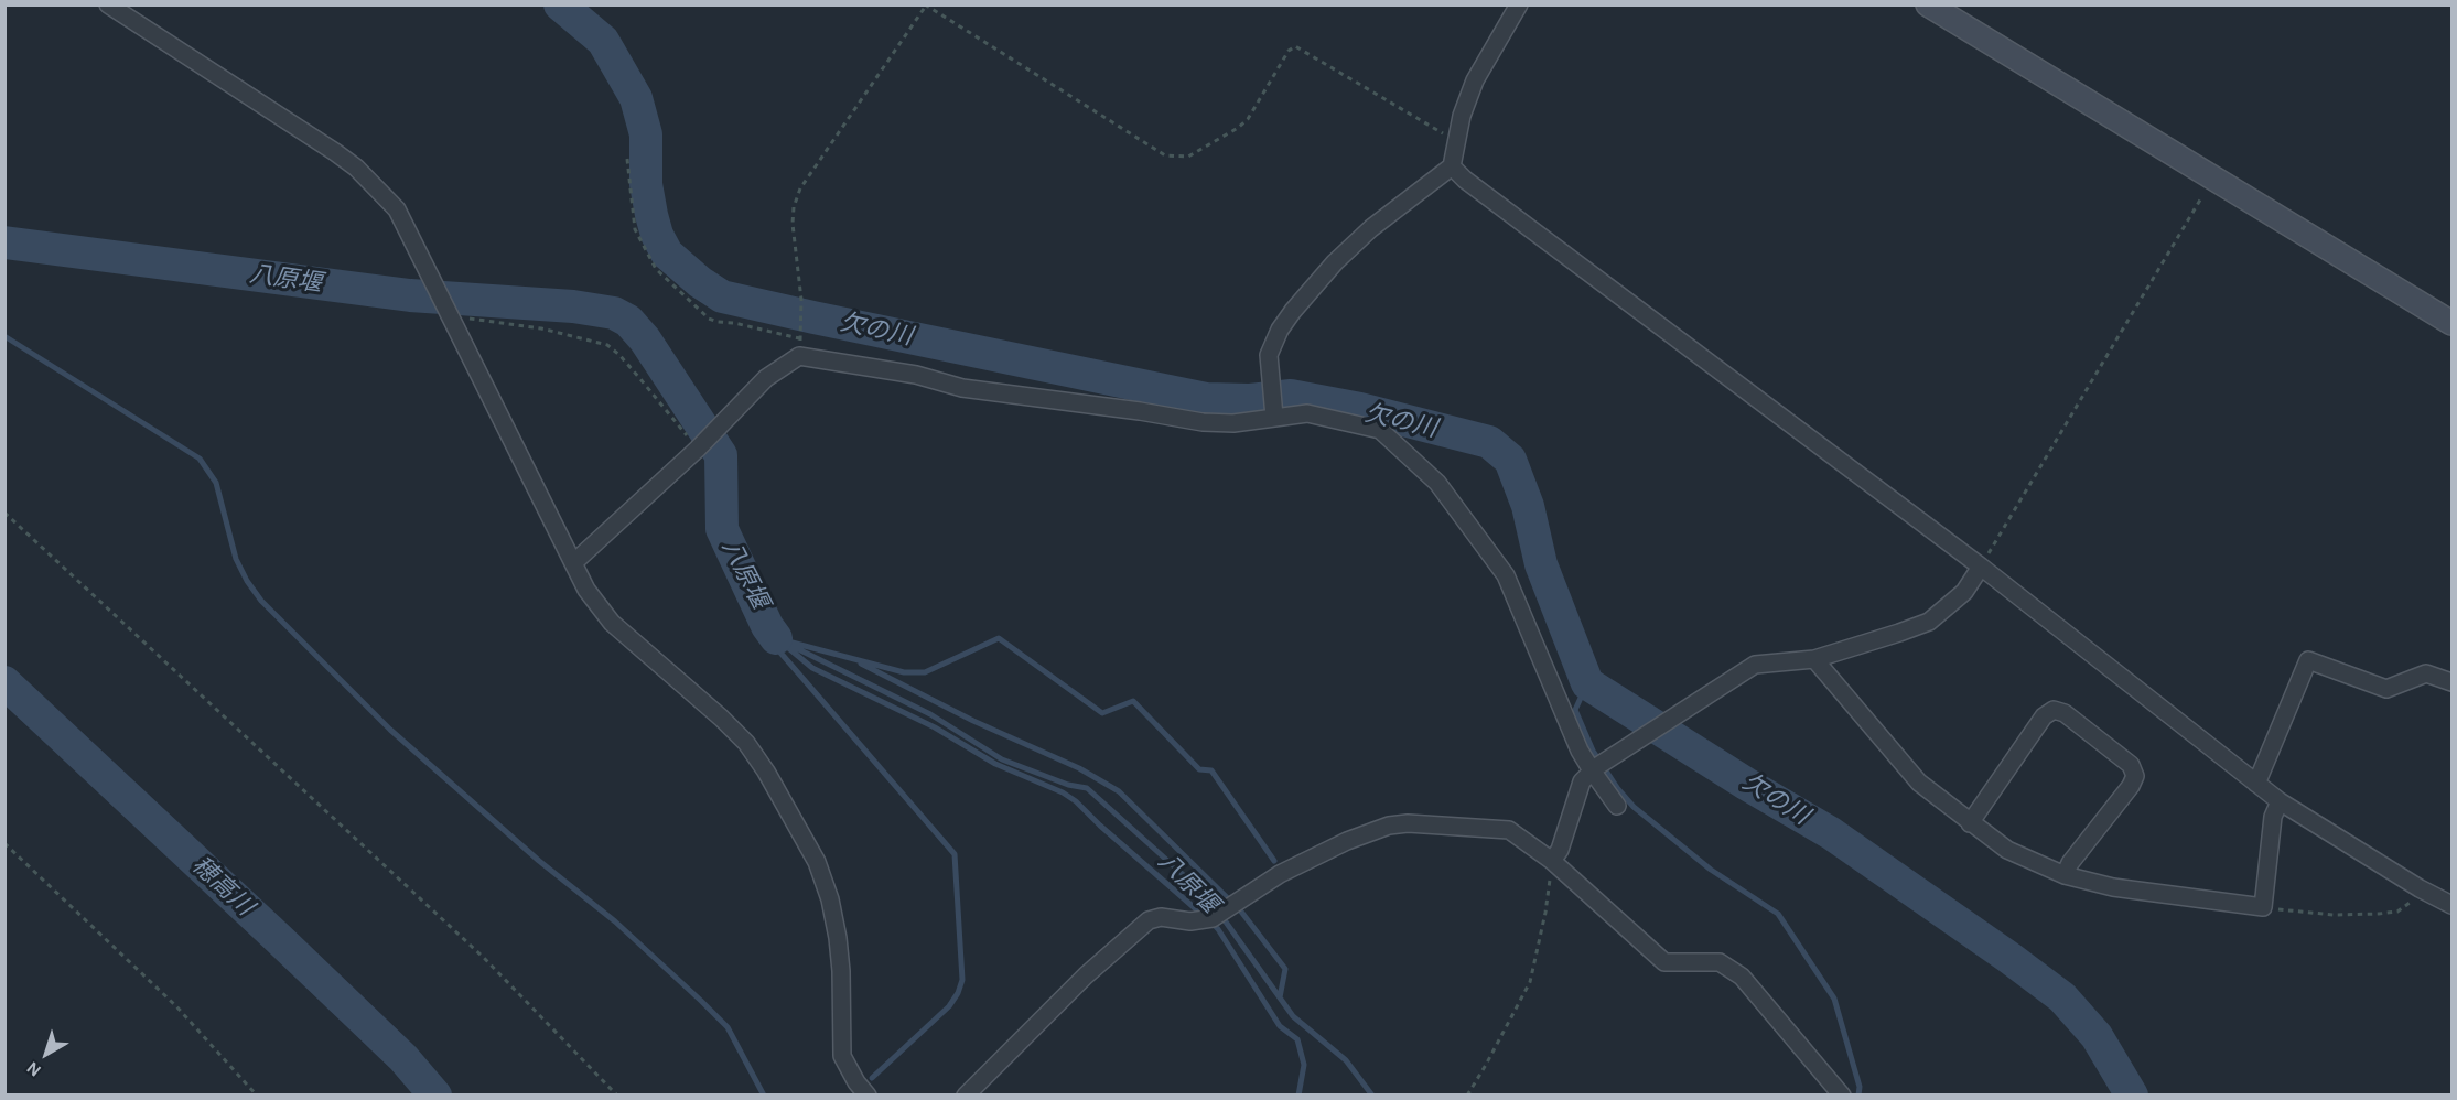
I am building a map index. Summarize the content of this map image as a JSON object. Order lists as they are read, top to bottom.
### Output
{
  "water": ["八原堰", "欠の川", "穂高川"],
  "north": "bottom left"
}
